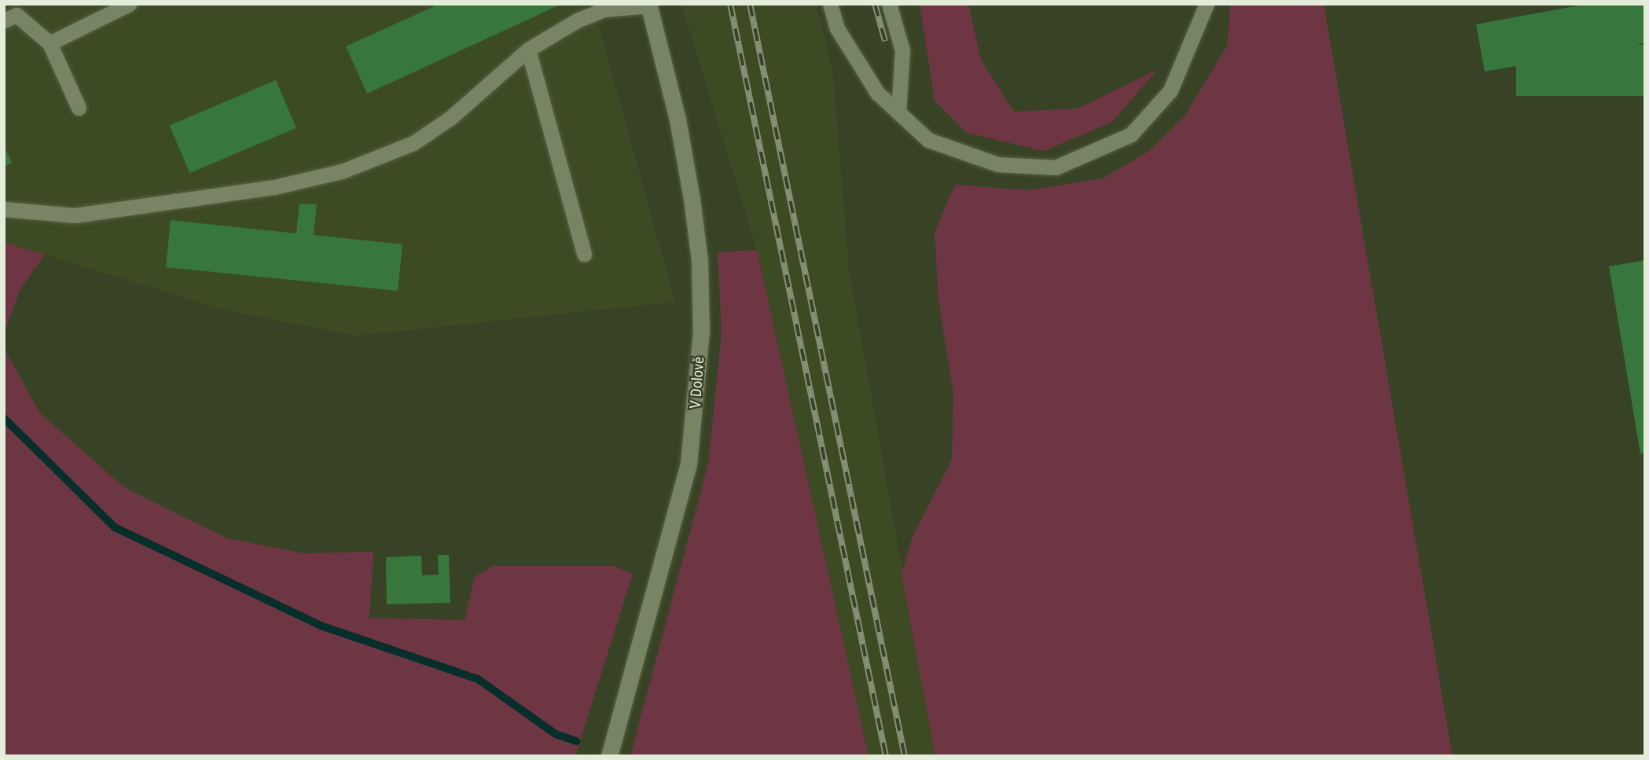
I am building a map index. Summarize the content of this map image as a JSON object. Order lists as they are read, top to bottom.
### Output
{
  "streets": {
    "street": ["V Dolově"]
  }
}
